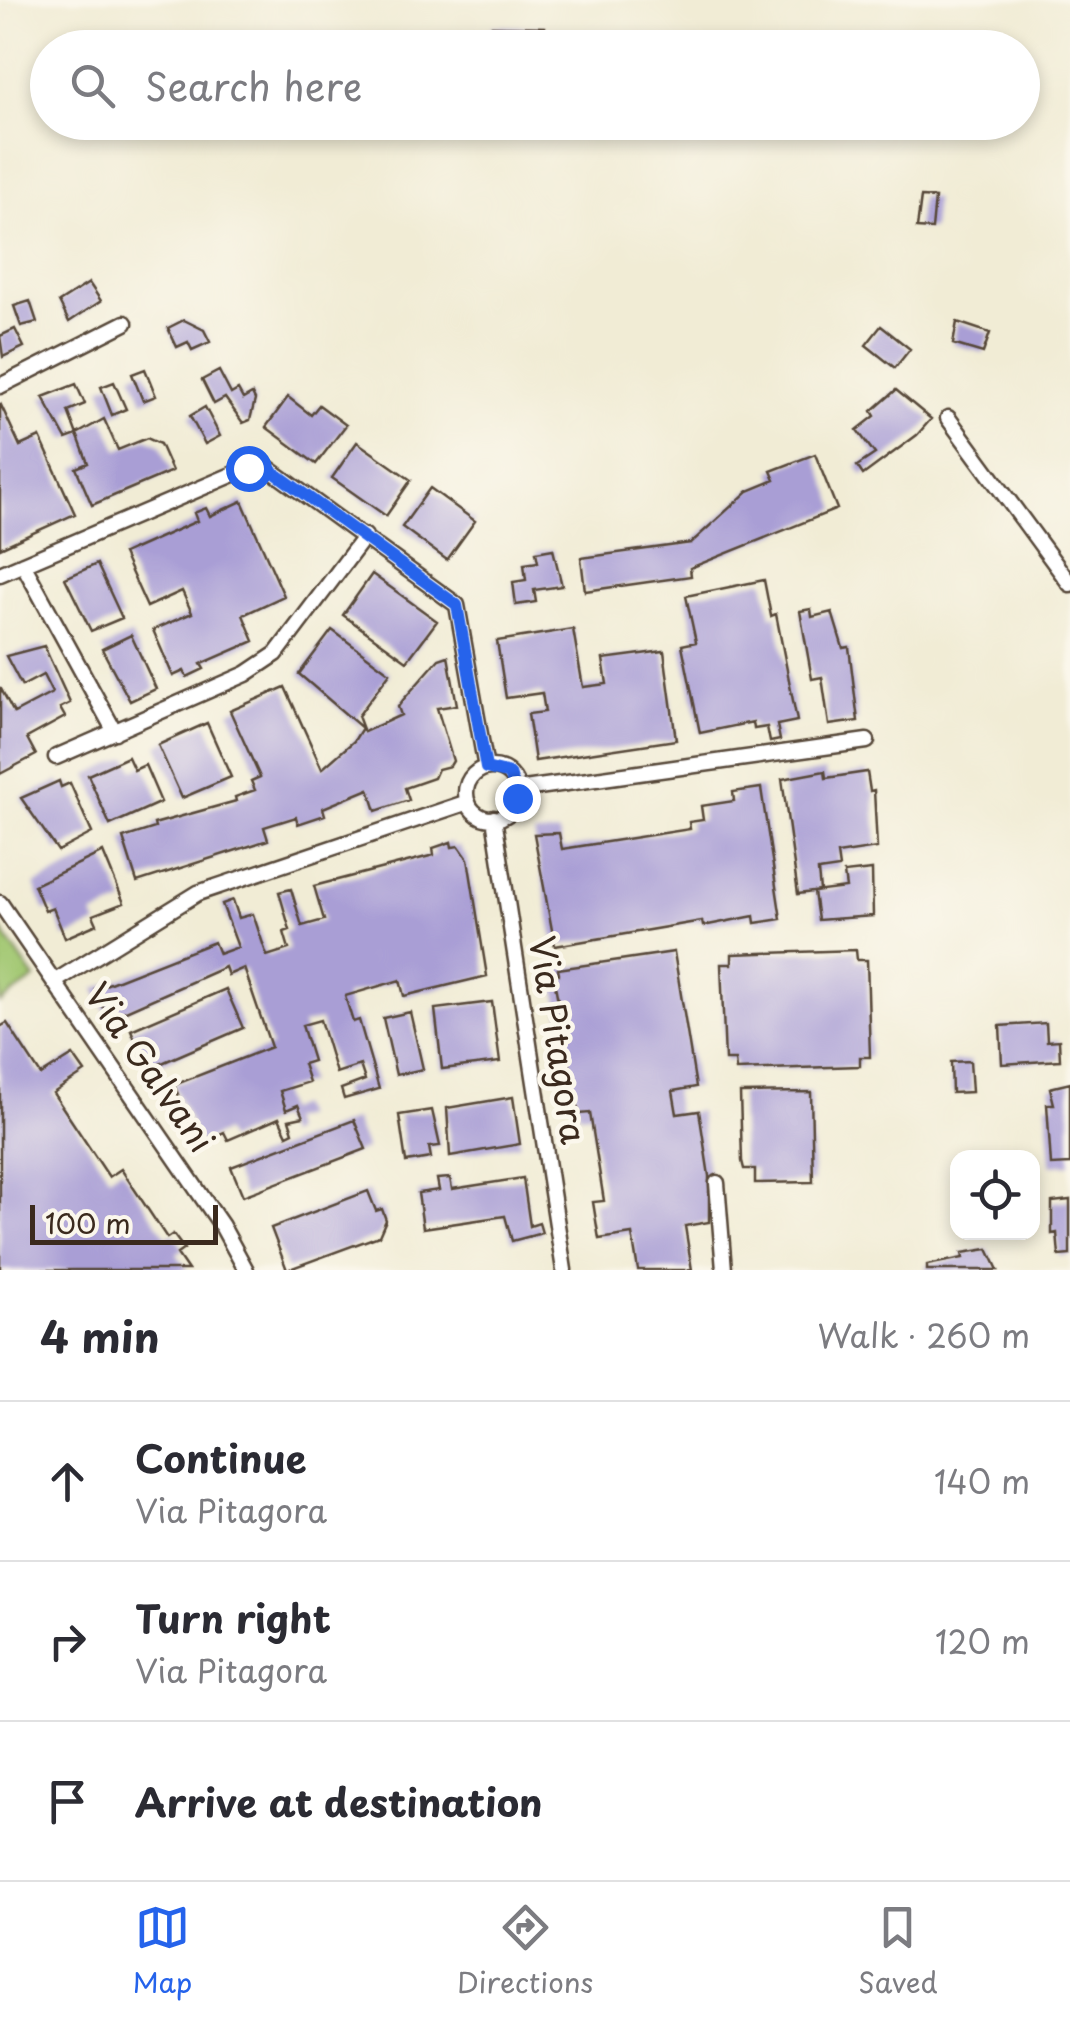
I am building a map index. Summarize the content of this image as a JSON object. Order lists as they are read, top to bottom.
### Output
{
  "streets": {
    "street": ["Via Pitagora", "Via Galvani"]
  },
  "scale_bar": "100 m",
  "page": {
    "search": "Search here",
    "scale": "100 m",
    "heading": ["4 min", "Walk · 260 m"],
    "list": [
      ["Continue", "Via Pitagora", "140 m"],
      ["Turn right", "Via Pitagora", "120 m"],
      "Arrive at destination"
    ],
    "nav": ["Map", "Directions", "Saved"]
  }
}
